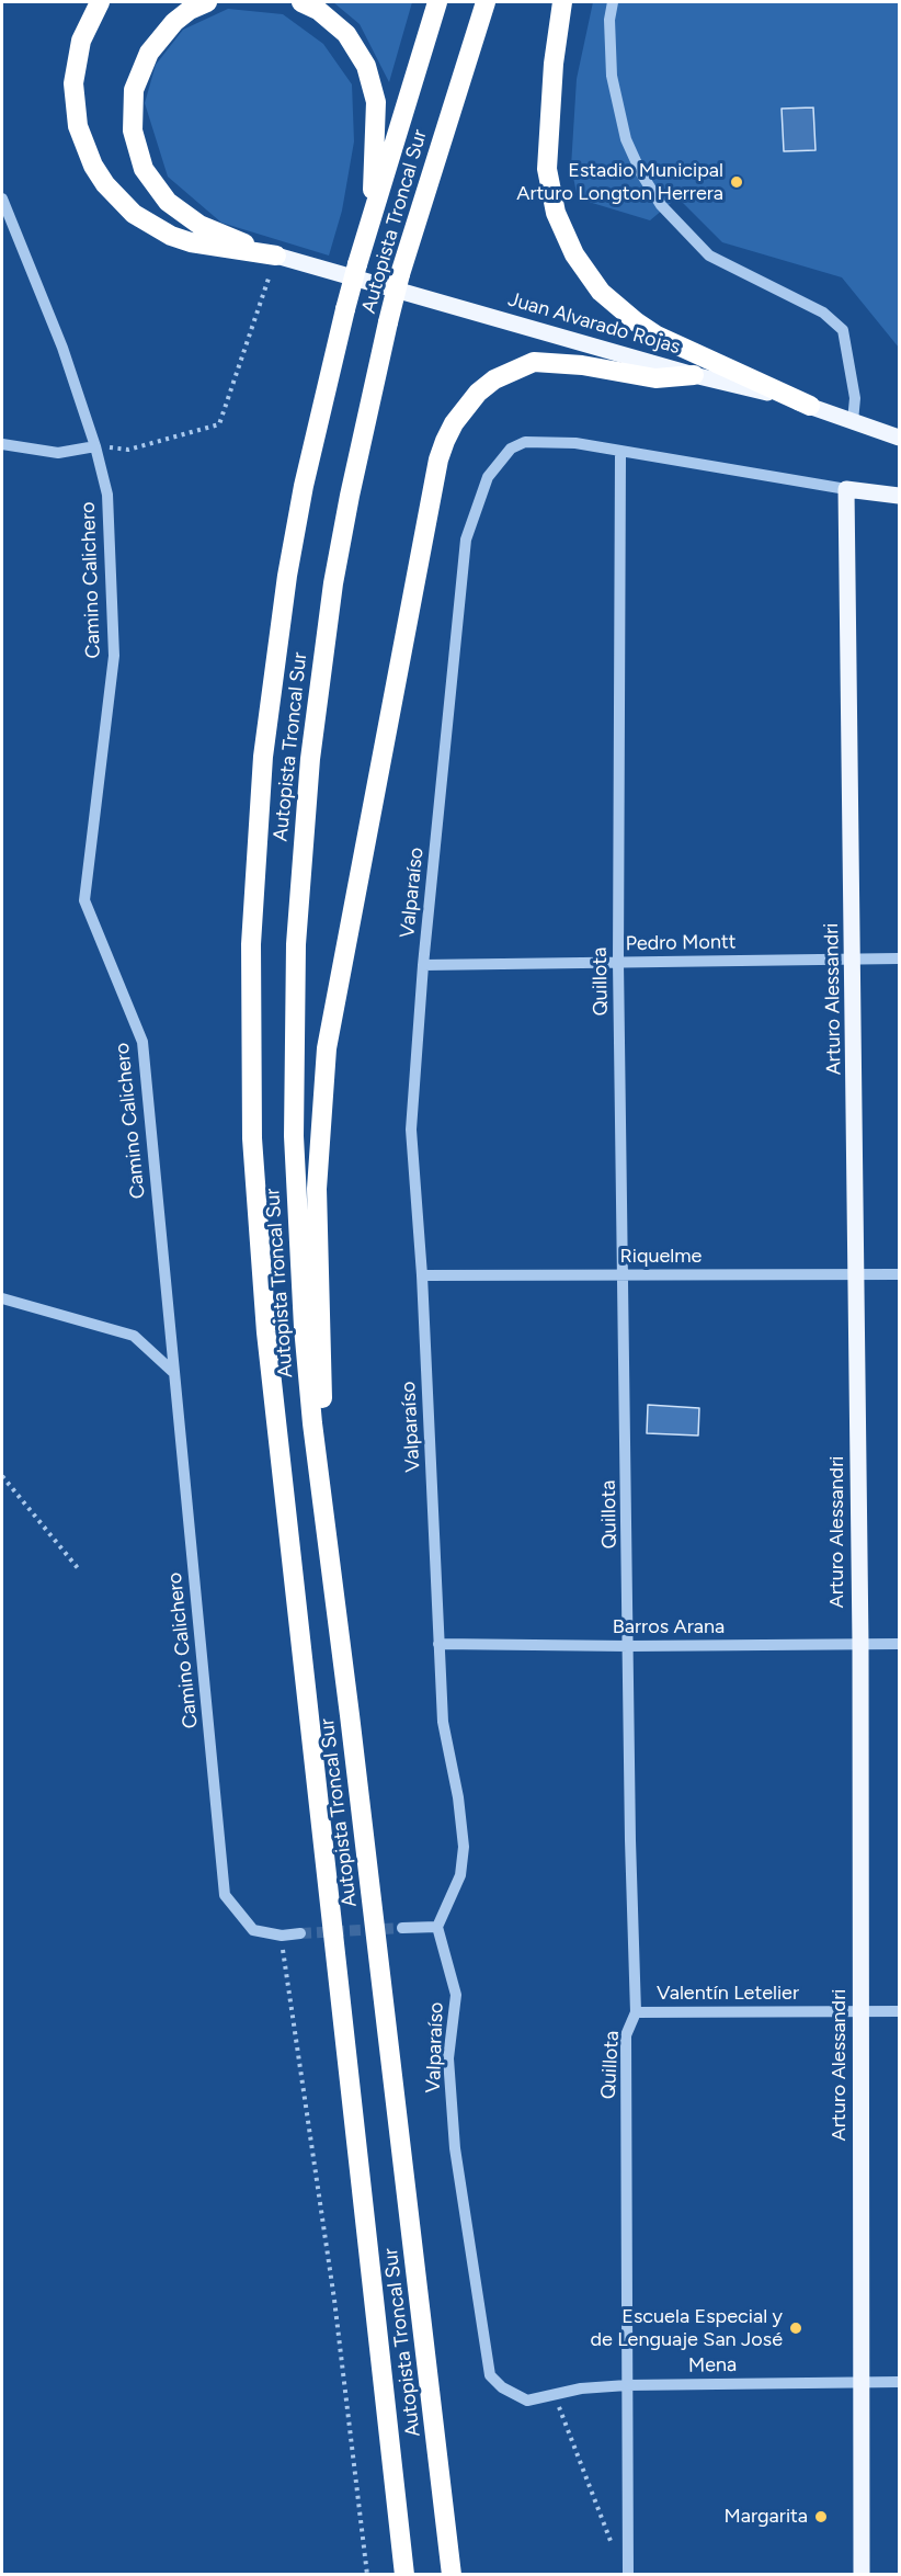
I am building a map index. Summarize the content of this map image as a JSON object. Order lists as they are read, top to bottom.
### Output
{
  "streets": {
    "highway": ["Autopista Troncal Sur"],
    "main road": ["Juan Alvarado Rojas", "Arturo Alessandri"],
    "street": [
      "Camino Calichero",
      "Valparaíso",
      "Pedro Montt",
      "Quillota",
      "Riquelme",
      "Barros Arana",
      "Valentín Letelier",
      "Mena"
    ]
  },
  "crossings": [
    ["Valparaíso", "Pedro Montt"],
    ["Valparaíso", "Quillota"],
    ["Valparaíso", "Riquelme"],
    ["Valparaíso", "Barros Arana"],
    ["Valparaíso", "Mena"],
    ["Pedro Montt", "Quillota"],
    ["Pedro Montt", "Arturo Alessandri"],
    ["Quillota", "Riquelme"],
    ["Quillota", "Barros Arana"],
    ["Quillota", "Valentín Letelier"],
    ["Quillota", "Mena"],
    ["Arturo Alessandri", "Riquelme"],
    ["Arturo Alessandri", "Barros Arana"],
    ["Arturo Alessandri", "Valentín Letelier"],
    ["Arturo Alessandri", "Mena"]
  ],
  "places": ["Estadio Municipal Arturo Longton Herrera", "Escuela Especial y de Lenguaje San José", "Margarita"]
}
